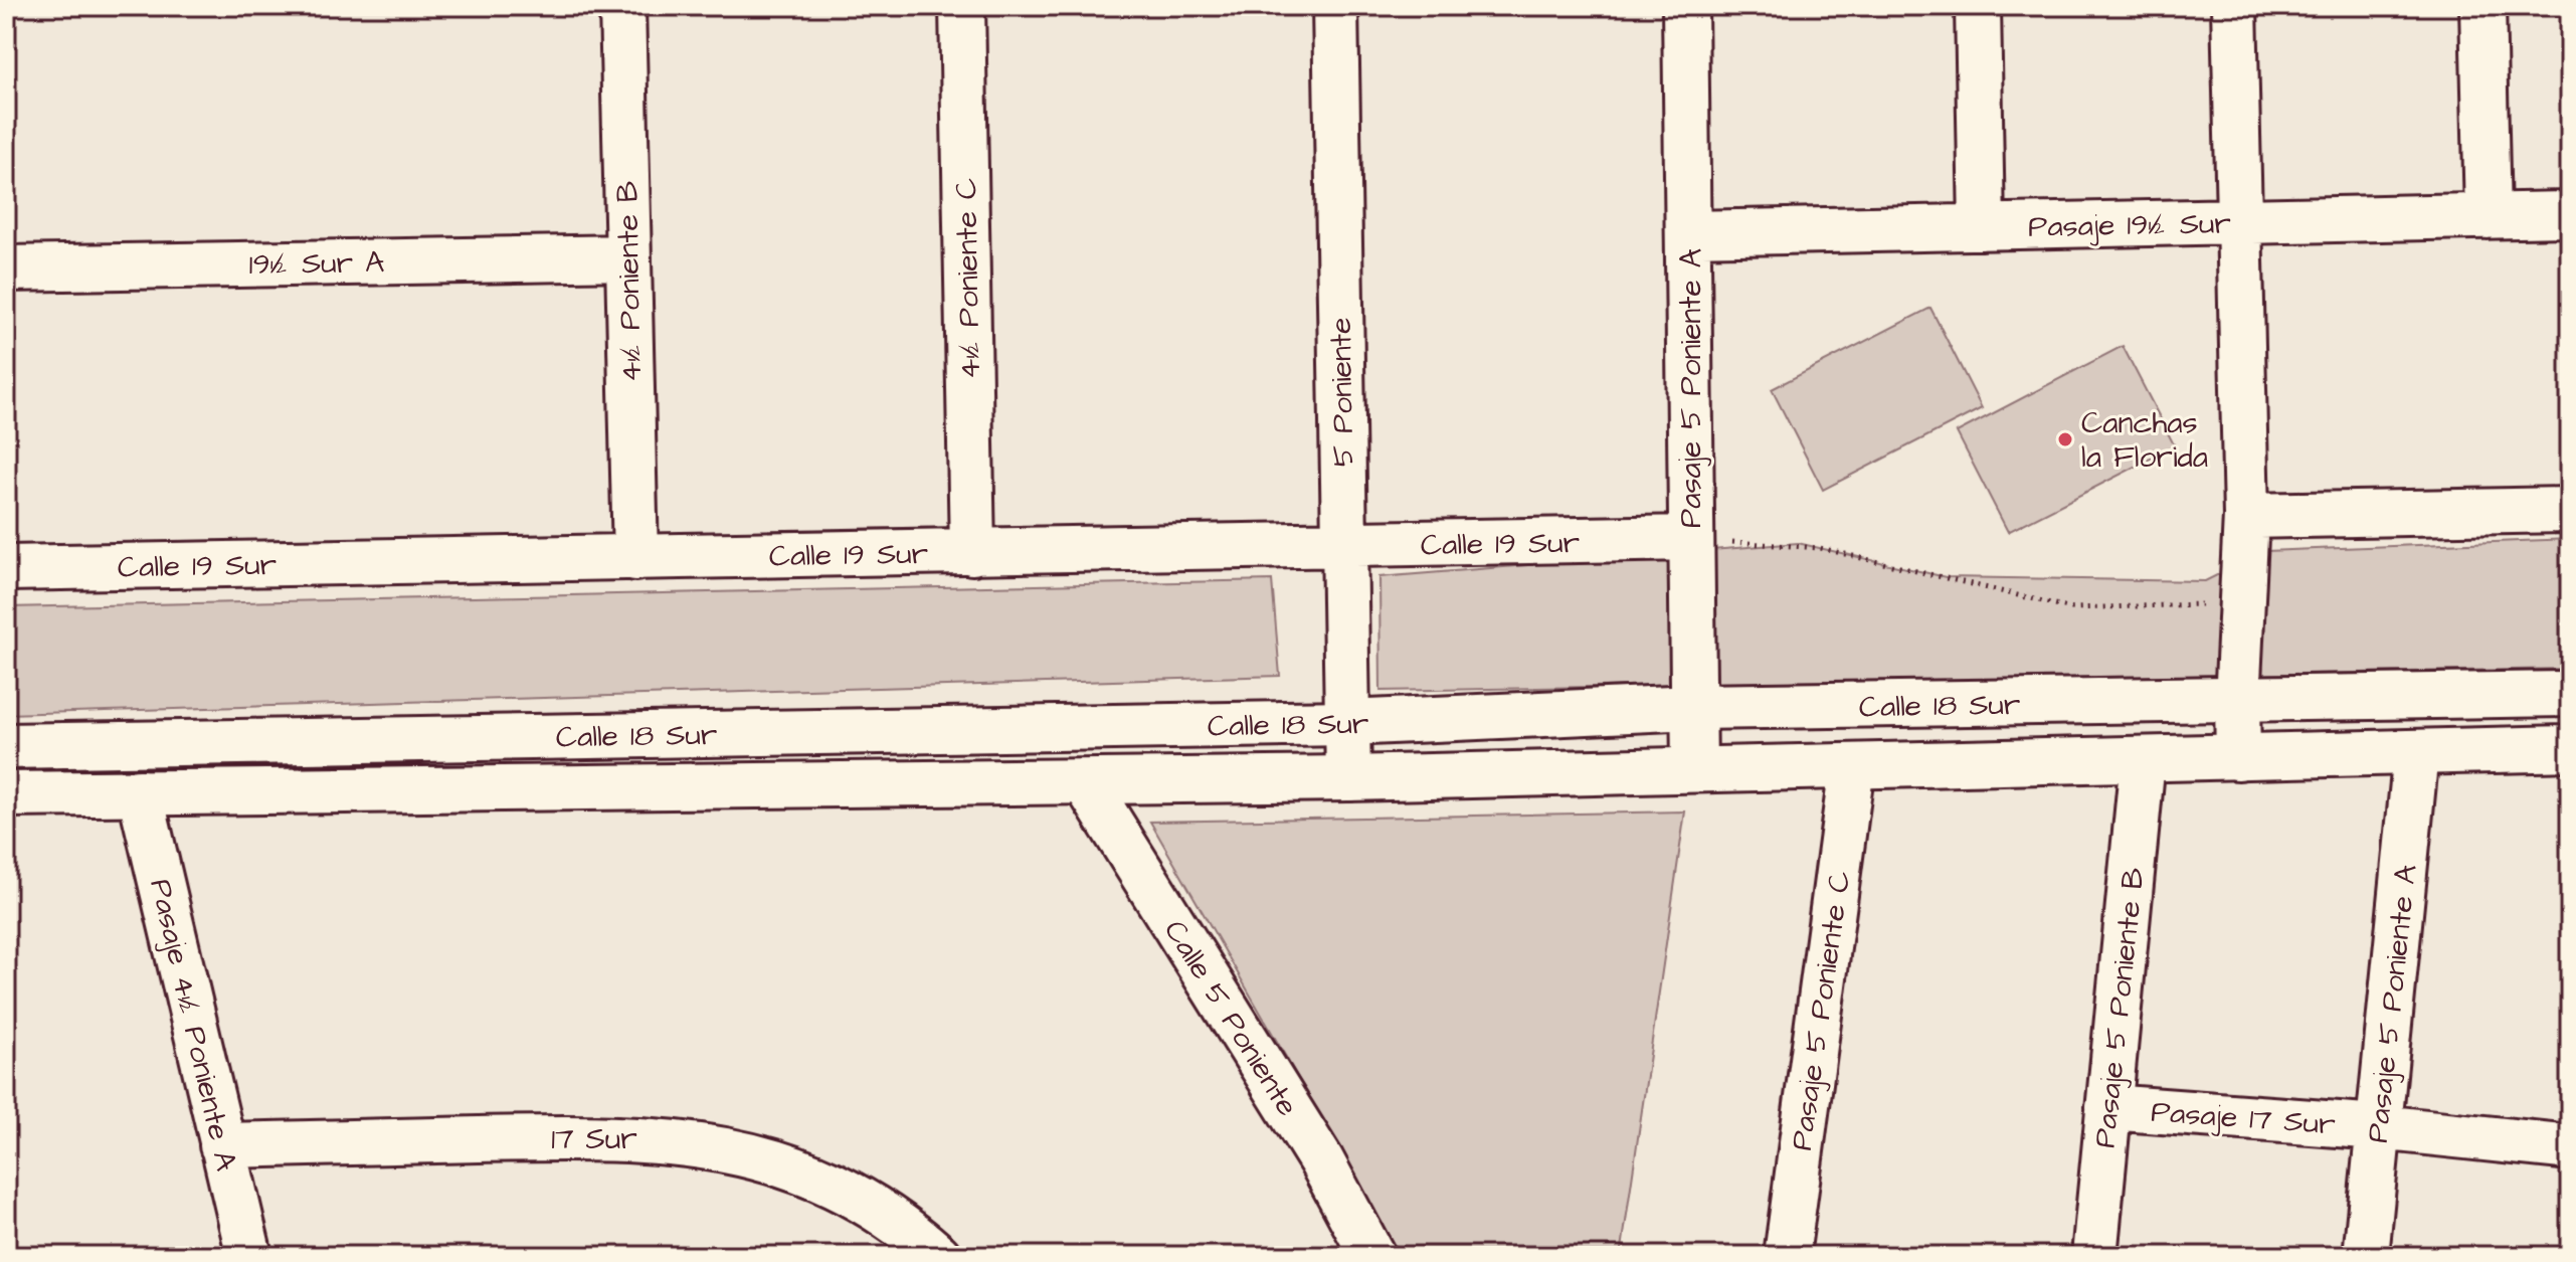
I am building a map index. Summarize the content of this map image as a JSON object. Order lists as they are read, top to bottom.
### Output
{
  "streets": {
    "street": [
      "Pasaje 19½ Sur",
      "19½ Sur A",
      "4½ Poniente C",
      "4½ Poniente B",
      "Pasaje 5 Poniente A",
      "5 Poniente",
      "Calle 19 Sur",
      "Calle 18 Sur",
      "Pasaje 5 Poniente B",
      "Pasaje 5 Poniente C",
      "Calle 5 Poniente",
      "Pasaje 4½ Poniente A",
      "Pasaje 17 Sur",
      "17 Sur"
    ]
  },
  "crossings": [
    ["Pasaje 19½ Sur", "Pasaje 5 Poniente A"],
    ["19½ Sur A", "4½ Poniente B"],
    ["4½ Poniente C", "Calle 19 Sur"],
    ["4½ Poniente B", "Calle 19 Sur"],
    ["Pasaje 5 Poniente A", "Calle 19 Sur"],
    ["Pasaje 5 Poniente A", "Calle 18 Sur"],
    ["Pasaje 5 Poniente A", "Pasaje 17 Sur"],
    ["5 Poniente", "Calle 19 Sur"],
    ["5 Poniente", "Calle 18 Sur"],
    ["Calle 18 Sur", "Pasaje 5 Poniente B"],
    ["Calle 18 Sur", "Pasaje 5 Poniente C"],
    ["Calle 18 Sur", "Calle 5 Poniente"],
    ["Calle 18 Sur", "Pasaje 4½ Poniente A"],
    ["Pasaje 5 Poniente B", "Pasaje 17 Sur"],
    ["Pasaje 4½ Poniente A", "17 Sur"]
  ],
  "places": ["Canchas la Florida"]
}
